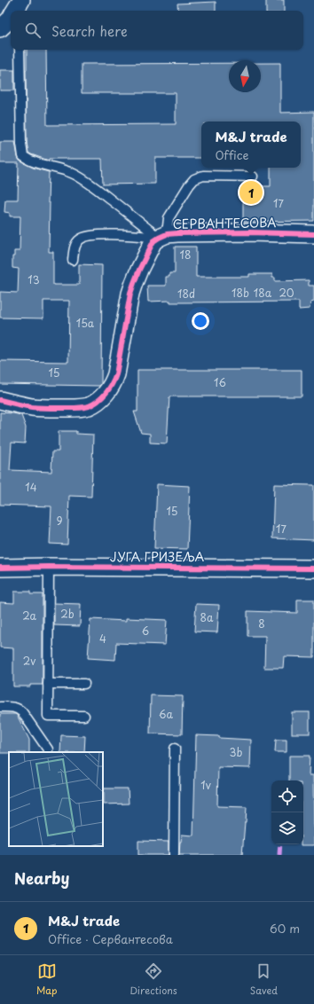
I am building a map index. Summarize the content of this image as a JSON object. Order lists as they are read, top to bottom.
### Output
{
  "streets": {
    "street": ["СЕРВАНТЕСОВА", "ЈУГА ГРИЗЕЉА"]
  },
  "house_numbers": [
    "17",
    "18",
    "13",
    "18b",
    "18a",
    "20",
    "18d",
    "15a",
    "15",
    "16",
    "14",
    "15",
    "9",
    "17",
    "2b",
    "2a",
    "8a",
    "8",
    "6",
    "4",
    "2v",
    "6a",
    "3b",
    "1v"
  ],
  "north": "bottom",
  "page": {
    "search": "Search here",
    "popup": ["M&J trade", "Office"],
    "pins": "1",
    "heading": "Nearby",
    "list": [
      {
        "mark": "1",
        "name": "M&J trade",
        "note": "Office · Сервантесова",
        "value": "60 m"
      }
    ],
    "nav": ["Map", "Directions", "Saved"]
  }
}
